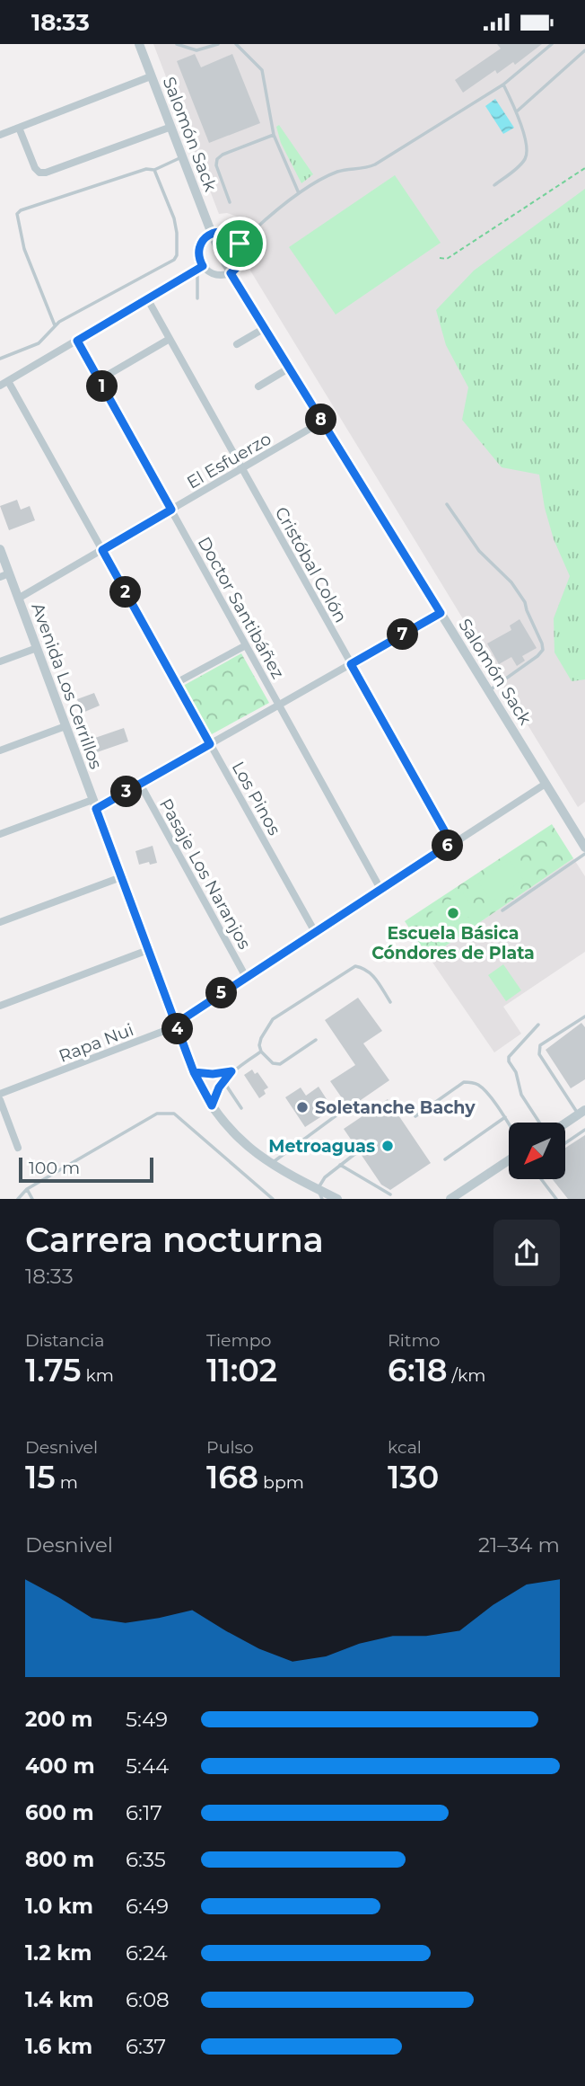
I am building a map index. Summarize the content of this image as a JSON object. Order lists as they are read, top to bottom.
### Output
{
  "streets": {
    "street": [
      "Salomón Sack",
      "El Esfuerzo",
      "Cristóbal Colón",
      "Doctor Santibáñez",
      "Avenida Los Cerrillos",
      "Los Pinos",
      "Pasaje Los Naranjos",
      "Rapa Nui"
    ]
  },
  "crossings": [
    ["Salomón Sack", "El Esfuerzo"],
    ["Salomón Sack", "Rapa Nui"],
    ["El Esfuerzo", "Cristóbal Colón"],
    ["El Esfuerzo", "Doctor Santibáñez"],
    ["El Esfuerzo", "Avenida Los Cerrillos"],
    ["El Esfuerzo", "Los Pinos"],
    ["Cristóbal Colón", "Rapa Nui"],
    ["Doctor Santibáñez", "Rapa Nui"],
    ["Avenida Los Cerrillos", "Rapa Nui"],
    ["Los Pinos", "Rapa Nui"],
    ["Pasaje Los Naranjos", "Rapa Nui"]
  ],
  "places": ["Escuela Básica Cóndores de Plata", "Soletanche Bachy", "Metroaguas"],
  "scale_bar": "100 m",
  "north": "bottom left",
  "page": {
    "status": "18:33",
    "pins": [
      "1",
      "8",
      "2",
      "7",
      "3",
      "6",
      "5",
      "4"
    ],
    "scale": "100 m",
    "heading": ["Carrera nocturna", "18:33"],
    "stats": [
      ["Distancia", "1.75 km"],
      ["Tiempo", "11:02"],
      ["Ritmo", "6:18 /km"],
      ["Desnivel", "15 m"],
      ["Pulso", "168 bpm"],
      ["kcal", "130"]
    ],
    "chart": ["Desnivel", "21–34 m"],
    "list": [
      {
        "name": "200 m",
        "note": "5:49"
      },
      {
        "name": "400 m",
        "note": "5:44"
      },
      {
        "name": "600 m",
        "note": "6:17"
      },
      {
        "name": "800 m",
        "note": "6:35"
      },
      {
        "name": "1.0 km",
        "note": "6:49"
      },
      {
        "name": "1.2 km",
        "note": "6:24"
      },
      {
        "name": "1.4 km",
        "note": "6:08"
      },
      {
        "name": "1.6 km",
        "note": "6:37"
      }
    ]
  }
}
